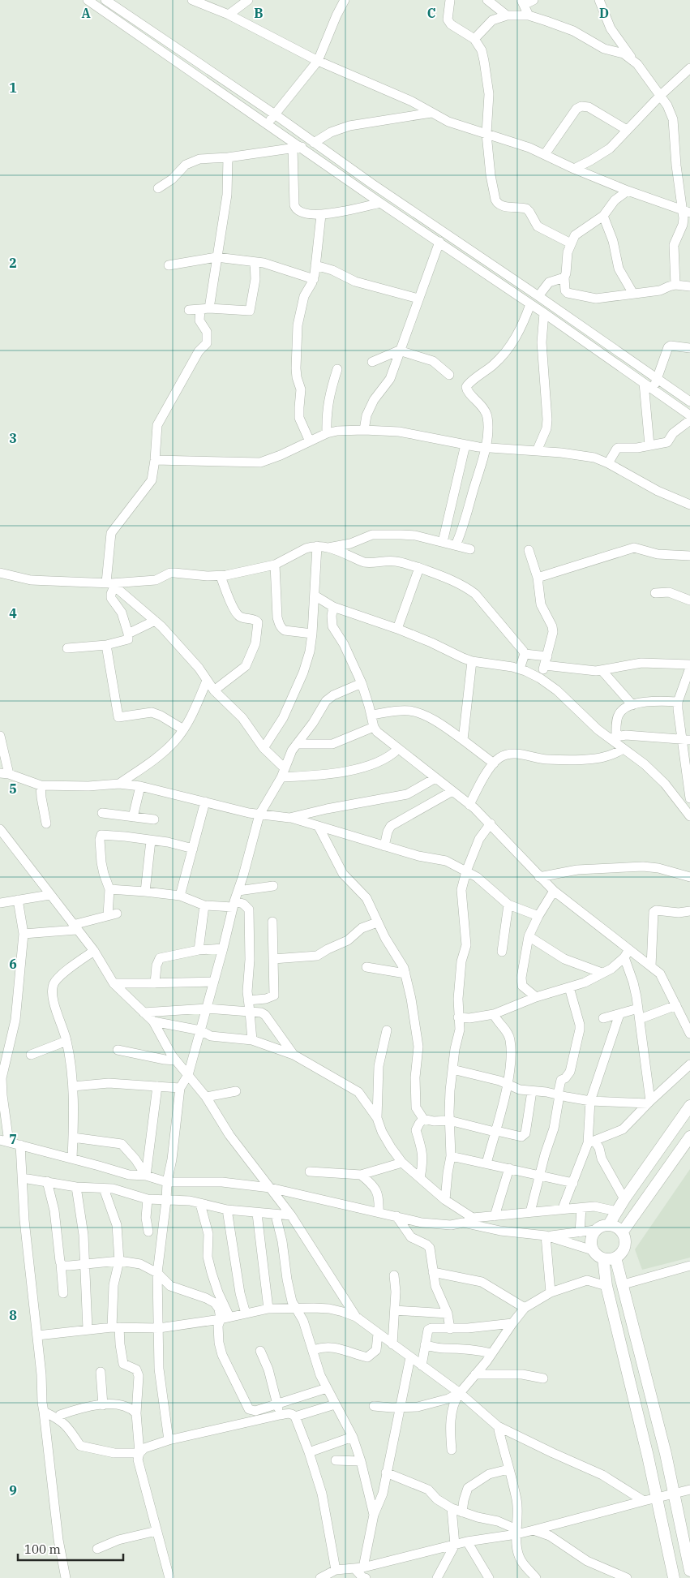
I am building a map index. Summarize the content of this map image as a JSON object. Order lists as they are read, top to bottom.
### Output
{
  "scale_bar": "100 m",
  "grid": {
    "columns": [
      "A",
      "B",
      "C",
      "D"
    ],
    "rows": [
      "1",
      "2",
      "3",
      "4",
      "5",
      "6",
      "7",
      "8",
      "9"
    ]
  }
}
